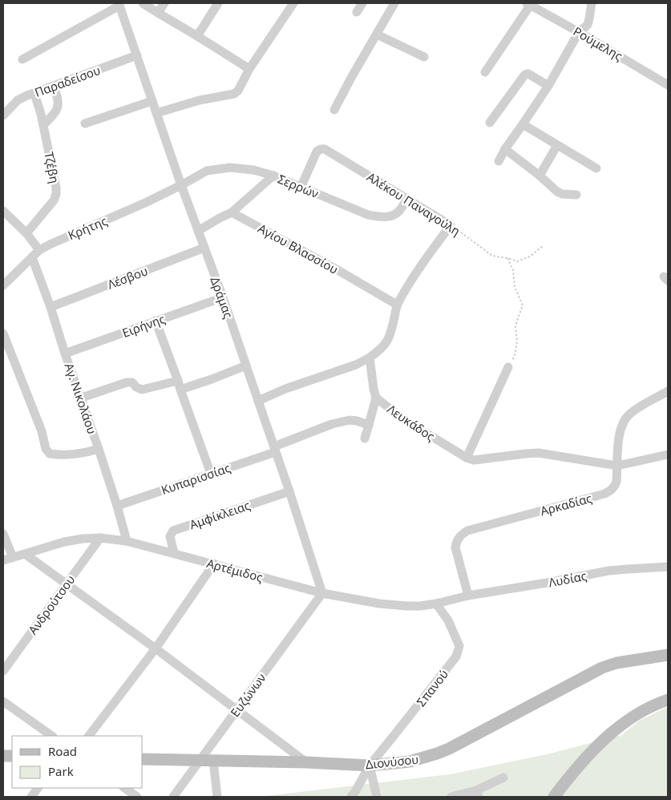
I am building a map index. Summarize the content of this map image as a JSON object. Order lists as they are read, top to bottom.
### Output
{
  "streets": {
    "main road": ["Διονύσου"],
    "street": [
      "Ρούμελης",
      "Παραδείσου",
      "Τζέβη",
      "Σερρών",
      "Αλέκου Παναγούλη",
      "Κρήτης",
      "Αγίου Βλασσίου",
      "Λέσβου",
      "Δράμας",
      "Ειρήνης",
      "Αγ. Νικολάου",
      "Λευκάδος",
      "Κυπαρισσίας",
      "Αρκαδίας",
      "Αμφίκλειας",
      "Αρτέμιδος",
      "Λυδίας",
      "Ανδρούτσου",
      "Σπανού",
      "Ευζώνων"
    ]
  },
  "crossings": [
    ["Παραδείσου", "Τζέβη"],
    ["Παραδείσου", "Δράμας"],
    ["Σερρών", "Αλέκου Παναγούλη"],
    ["Σερρών", "Κρήτης"],
    ["Σερρών", "Δράμας"],
    ["Κρήτης", "Δράμας"],
    ["Κρήτης", "Αγ. Νικολάου"],
    ["Λέσβου", "Δράμας"],
    ["Λέσβου", "Αγ. Νικολάου"],
    ["Δράμας", "Ειρήνης"],
    ["Δράμας", "Κυπαρισσίας"],
    ["Δράμας", "Αμφίκλειας"],
    ["Δράμας", "Αρτέμιδος"],
    ["Δράμας", "Ευζώνων"],
    ["Ειρήνης", "Αγ. Νικολάου"],
    ["Αγ. Νικολάου", "Κυπαρισσίας"],
    ["Αγ. Νικολάου", "Αρτέμιδος"],
    ["Λευκάδος", "Αρκαδίας"],
    ["Αρκαδίας", "Αρτέμιδος"],
    ["Αρκαδίας", "Λυδίας"],
    ["Αμφίκλειας", "Αρτέμιδος"],
    ["Αρτέμιδος", "Λυδίας"],
    ["Αρτέμιδος", "Ανδρούτσου"],
    ["Αρτέμιδος", "Σπανού"],
    ["Αρτέμιδος", "Ευζώνων"],
    ["Σπανού", "Διονύσου"],
    ["Ευζώνων", "Διονύσου"]
  ],
  "legend": ["Road", "Park"]
}
